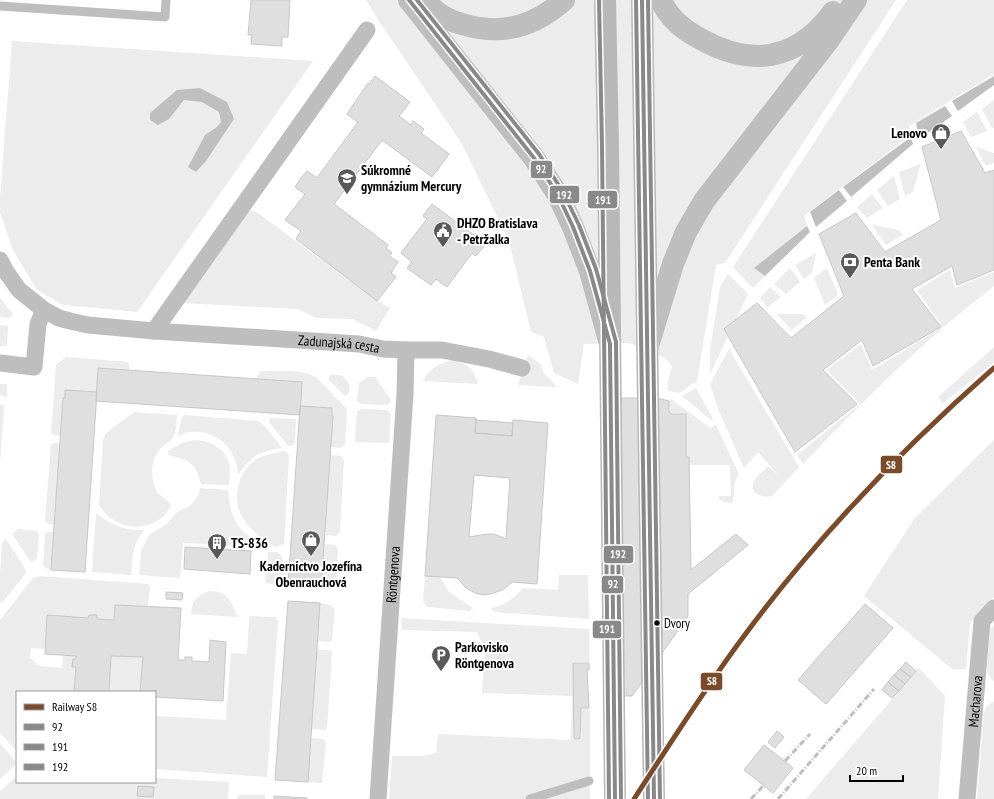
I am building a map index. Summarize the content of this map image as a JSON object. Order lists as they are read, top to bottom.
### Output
{
  "streets": {
    "street": ["Zadunajská cesta", "Röntgenova", "Macharova"]
  },
  "crossings": [
    ["Zadunajská cesta", "Röntgenova"]
  ],
  "places": {
    "shop": ["Lenovo", "Kaderníctvo Jozefína Obenrauchová"],
    "school or university": ["Súkromné gymnázium Mercury"],
    "public building": ["DHZO Bratislava - Petržalka"],
    "bank": ["Penta Bank"],
    "building": ["TS-836"],
    "other": ["Dvory"],
    "parking": ["Parkovisko Röntgenova"]
  },
  "lines": [
    "transit line 92",
    "transit line 191",
    "transit line 192",
    "rail line S8"
  ],
  "legend": [
    "Railway S8",
    "92",
    "191",
    "192"
  ],
  "scale_bar": "20 m"
}
